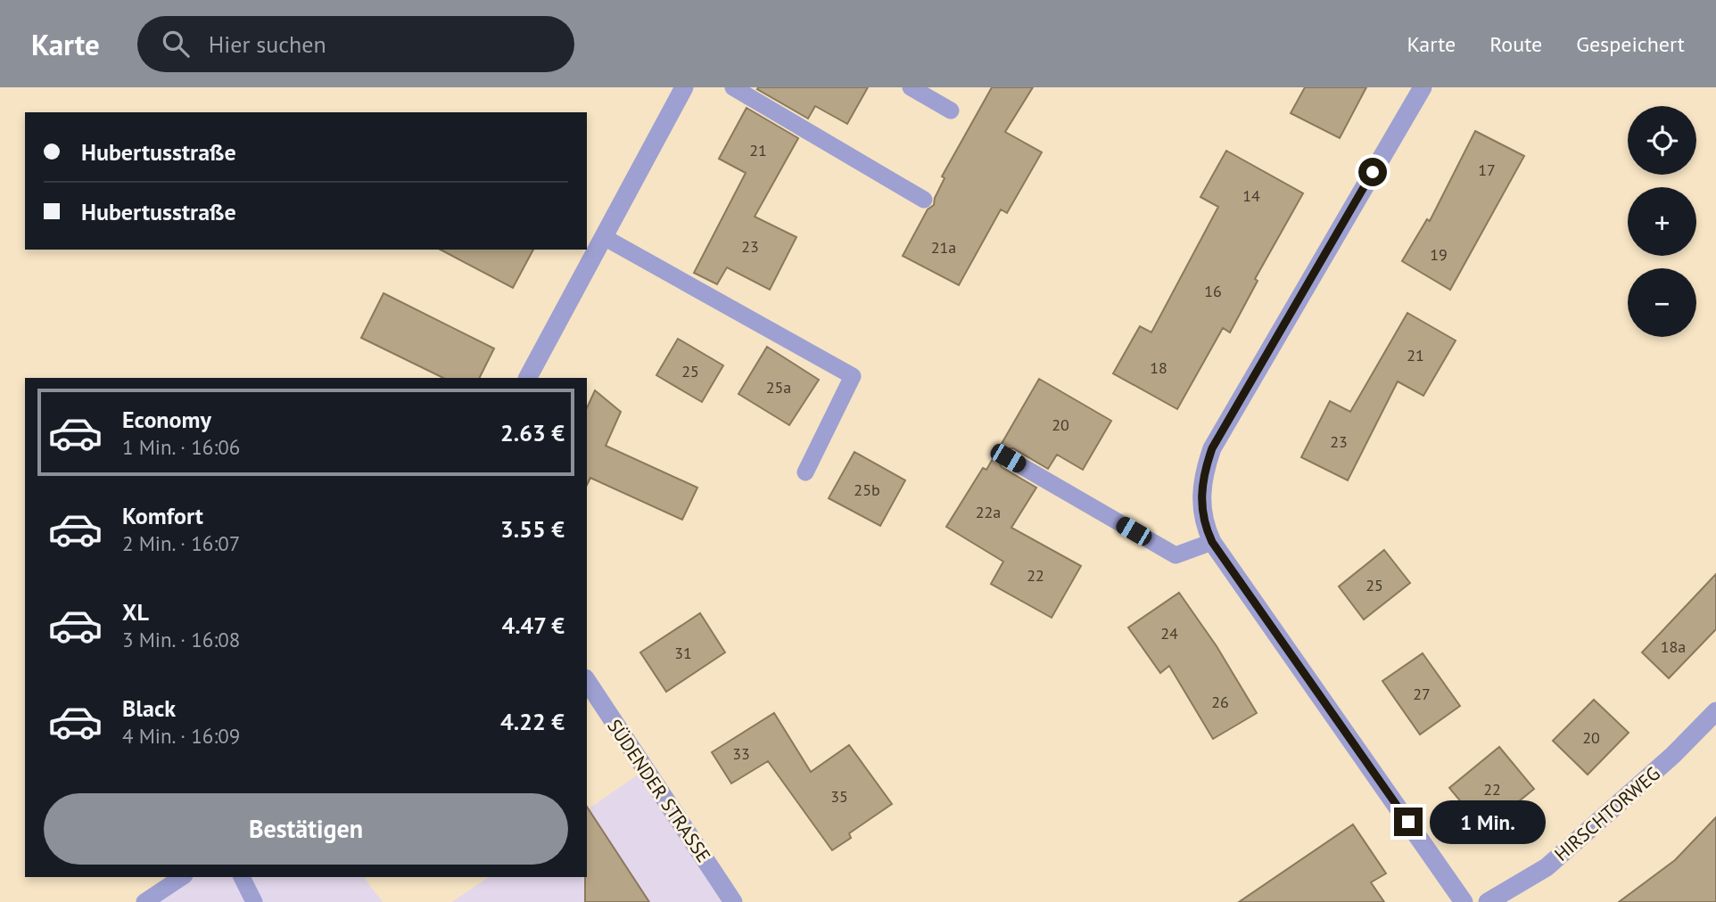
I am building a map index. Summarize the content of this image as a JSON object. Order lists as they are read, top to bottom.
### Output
{
  "streets": {
    "street": ["SÜDENDER STRASSE", "HIRSCHTORWEG"]
  },
  "house_numbers": [
    "21",
    "17",
    "14",
    "23",
    "21a",
    "19",
    "16",
    "21",
    "18",
    "25",
    "25a",
    "20",
    "23",
    "25b",
    "22a",
    "22",
    "25",
    "24",
    "18a",
    "31",
    "27",
    "26",
    "20",
    "33",
    "22",
    "35"
  ],
  "page": {
    "header": "Karte",
    "search": "Hier suchen",
    "nav": ["Karte", "Route", "Gespeichert"],
    "map_buttons": ["+", "−"],
    "banner": ["Hubertusstraße", "Hubertusstraße"],
    "list": [
      {
        "name": "Economy",
        "note": "1 Min. · 16:06",
        "value": "2.63 €"
      },
      {
        "name": "Komfort",
        "note": "2 Min. · 16:07",
        "value": "3.55 €"
      },
      {
        "name": "XL",
        "note": "3 Min. · 16:08",
        "value": "4.47 €"
      },
      {
        "name": "Black",
        "note": "4 Min. · 16:09",
        "value": "4.22 €"
      }
    ],
    "buttons": "Bestätigen",
    "bubble": "1 Min."
  }
}
